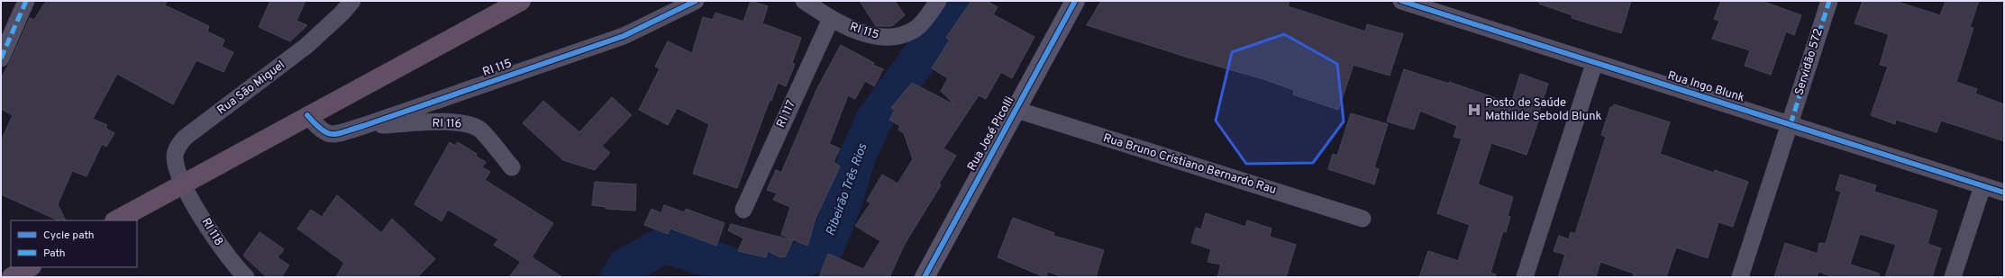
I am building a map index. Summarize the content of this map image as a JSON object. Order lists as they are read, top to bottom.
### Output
{
  "streets": {
    "street": [
      "RI 115",
      "Servidão 572",
      "Rua Ingo Blunk",
      "Rua São Miguel",
      "RI 117",
      "RI 116",
      "Rua José Picolli",
      "Rua Bruno Cristiano Bernardo Rau",
      "RI 118"
    ]
  },
  "crossings": [
    ["RI 115", "RI 117"],
    ["RI 115", "RI 116"],
    ["Servidão 572", "Rua Ingo Blunk"],
    ["Rua São Miguel", "RI 118"],
    ["Rua José Picolli", "Rua Bruno Cristiano Bernardo Rau"]
  ],
  "water": ["Ribeirão Três Rios"],
  "places": {
    "hospital": ["Posto de Saúde Mathilde Sebold Blunk"]
  },
  "legend": ["Cycle path", "Path"]
}
